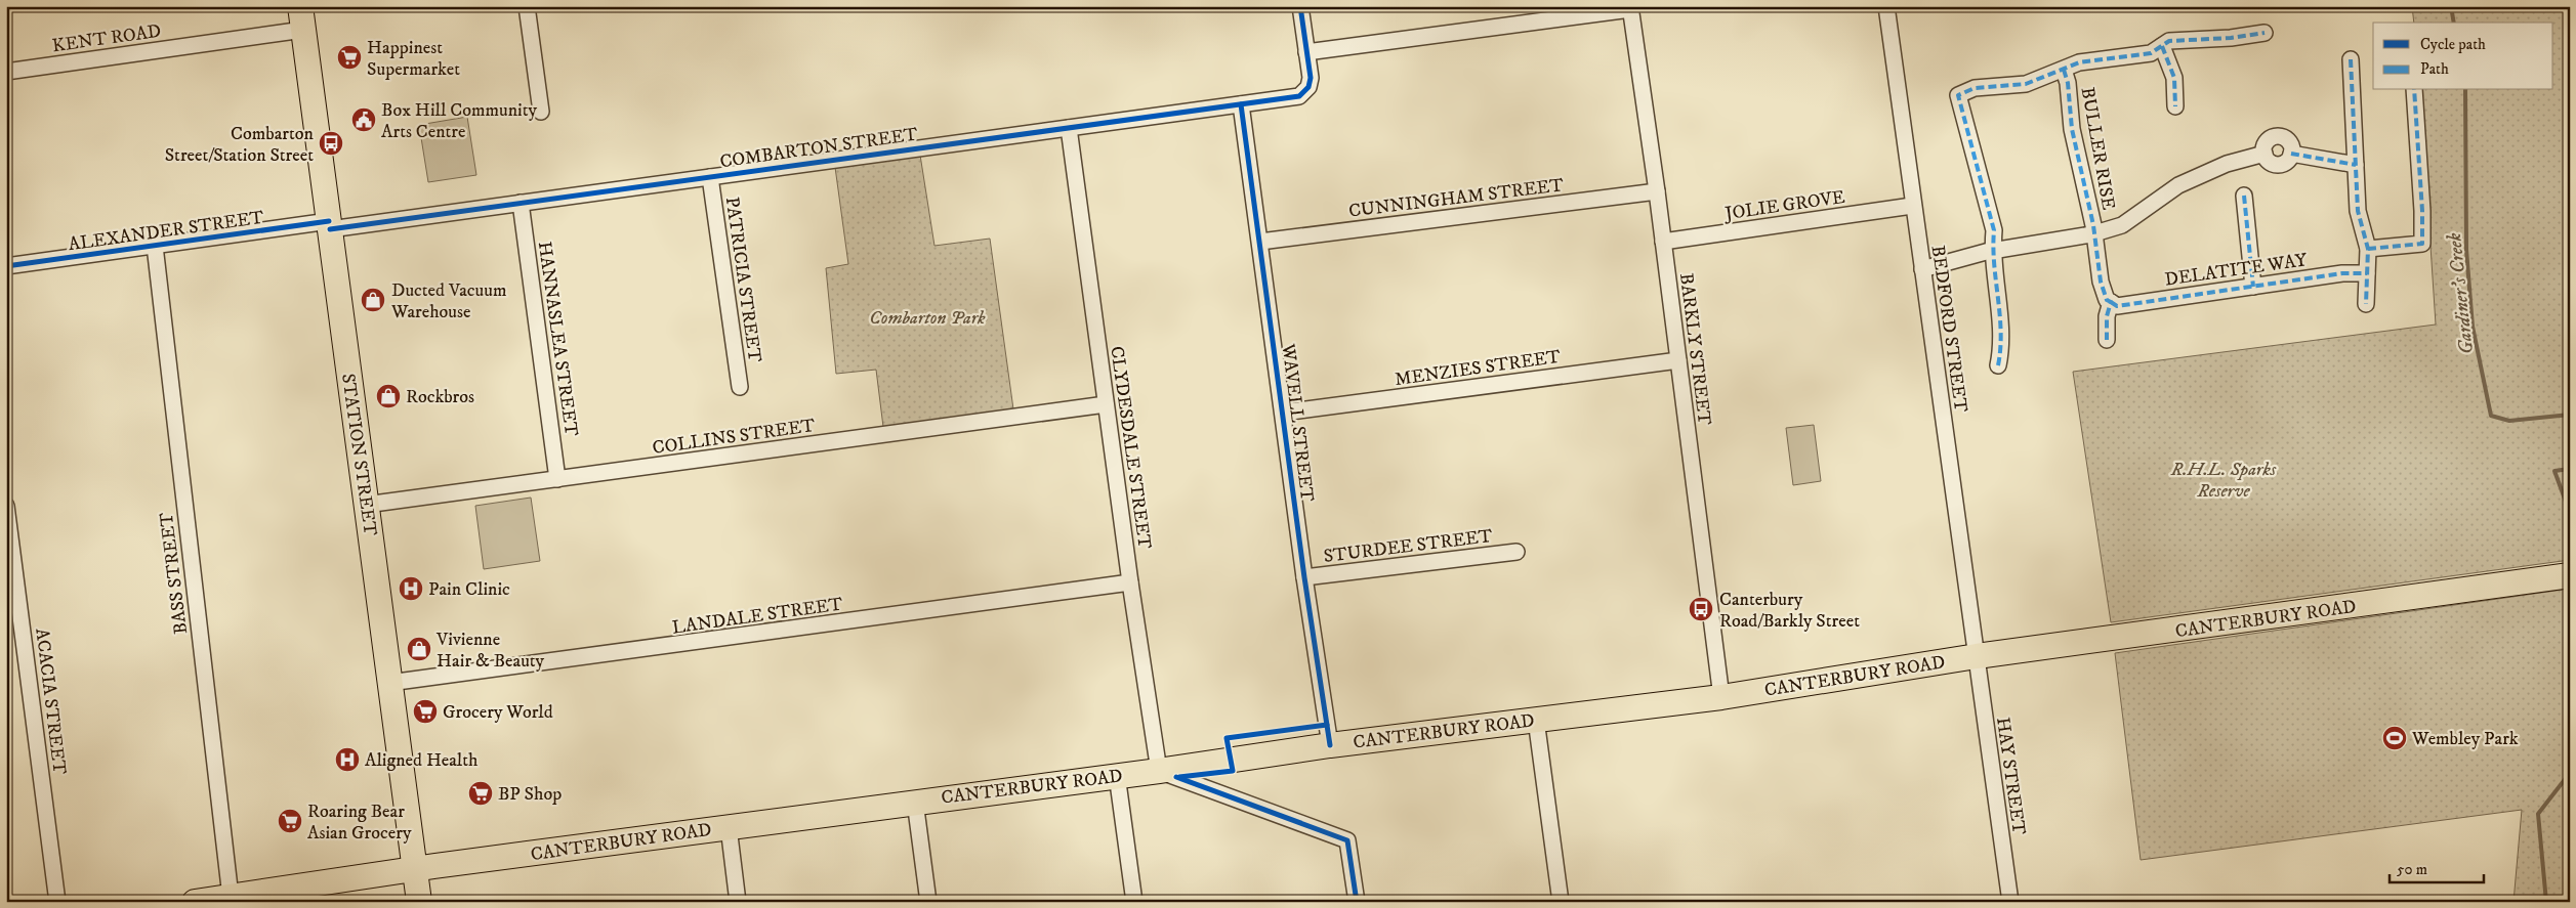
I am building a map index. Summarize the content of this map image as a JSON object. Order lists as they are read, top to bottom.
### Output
{
  "streets": {
    "main road": ["STATION STREET", "CANTERBURY ROAD"],
    "street": [
      "KENT ROAD",
      "COMBARTON STREET",
      "BULLER RISE",
      "CUNNINGHAM STREET",
      "JOLIE GROVE",
      "ALEXANDER STREET",
      "DELATITE WAY",
      "PATRICIA STREET",
      "BEDFORD STREET",
      "HANNASLEA STREET",
      "BARKLY STREET",
      "MENZIES STREET",
      "WAVELL STREET",
      "COLLINS STREET",
      "CLYDESDALE STREET",
      "STURDEE STREET",
      "BASS STREET",
      "LANDALE STREET",
      "ACACIA STREET",
      "HAY STREET"
    ]
  },
  "crossings": [
    ["KENT ROAD", "STATION STREET"],
    ["COMBARTON STREET", "ALEXANDER STREET"],
    ["COMBARTON STREET", "PATRICIA STREET"],
    ["COMBARTON STREET", "HANNASLEA STREET"],
    ["COMBARTON STREET", "WAVELL STREET"],
    ["COMBARTON STREET", "CLYDESDALE STREET"],
    ["COMBARTON STREET", "STATION STREET"],
    ["BULLER RISE", "DELATITE WAY"],
    ["CUNNINGHAM STREET", "BARKLY STREET"],
    ["CUNNINGHAM STREET", "WAVELL STREET"],
    ["JOLIE GROVE", "BEDFORD STREET"],
    ["JOLIE GROVE", "BARKLY STREET"],
    ["ALEXANDER STREET", "STATION STREET"],
    ["ALEXANDER STREET", "BASS STREET"],
    ["BEDFORD STREET", "CANTERBURY ROAD"],
    ["BEDFORD STREET", "HAY STREET"],
    ["HANNASLEA STREET", "COLLINS STREET"],
    ["BARKLY STREET", "MENZIES STREET"],
    ["BARKLY STREET", "CANTERBURY ROAD"],
    ["MENZIES STREET", "WAVELL STREET"],
    ["WAVELL STREET", "STURDEE STREET"],
    ["WAVELL STREET", "CANTERBURY ROAD"],
    ["COLLINS STREET", "CLYDESDALE STREET"],
    ["COLLINS STREET", "STATION STREET"],
    ["CLYDESDALE STREET", "LANDALE STREET"],
    ["CLYDESDALE STREET", "CANTERBURY ROAD"],
    ["STATION STREET", "LANDALE STREET"],
    ["STATION STREET", "CANTERBURY ROAD"],
    ["BASS STREET", "CANTERBURY ROAD"],
    ["CANTERBURY ROAD", "HAY STREET"]
  ],
  "water": ["Gardiner's Creek"],
  "parks": ["Combarton Park", "R.H.L. Sparks Reserve"],
  "places": {
    "supermarket": [
      "Happinest Supermarket",
      "Grocery World",
      "BP Shop",
      "Roaring Bear Asian Grocery"
    ],
    "public building": ["Box Hill Community Arts Centre"],
    "bus stop": ["Combarton Street/Station Street", "Canterbury Road/Barkly Street"],
    "shop": ["Ducted Vacuum Warehouse", "Rockbros", "Vivienne Hair & Beauty"],
    "hospital": ["Pain Clinic", "Aligned Health"],
    "sports": ["Wembley Park"]
  },
  "legend": ["Cycle path", "Path"],
  "scale_bar": "50 m"
}
